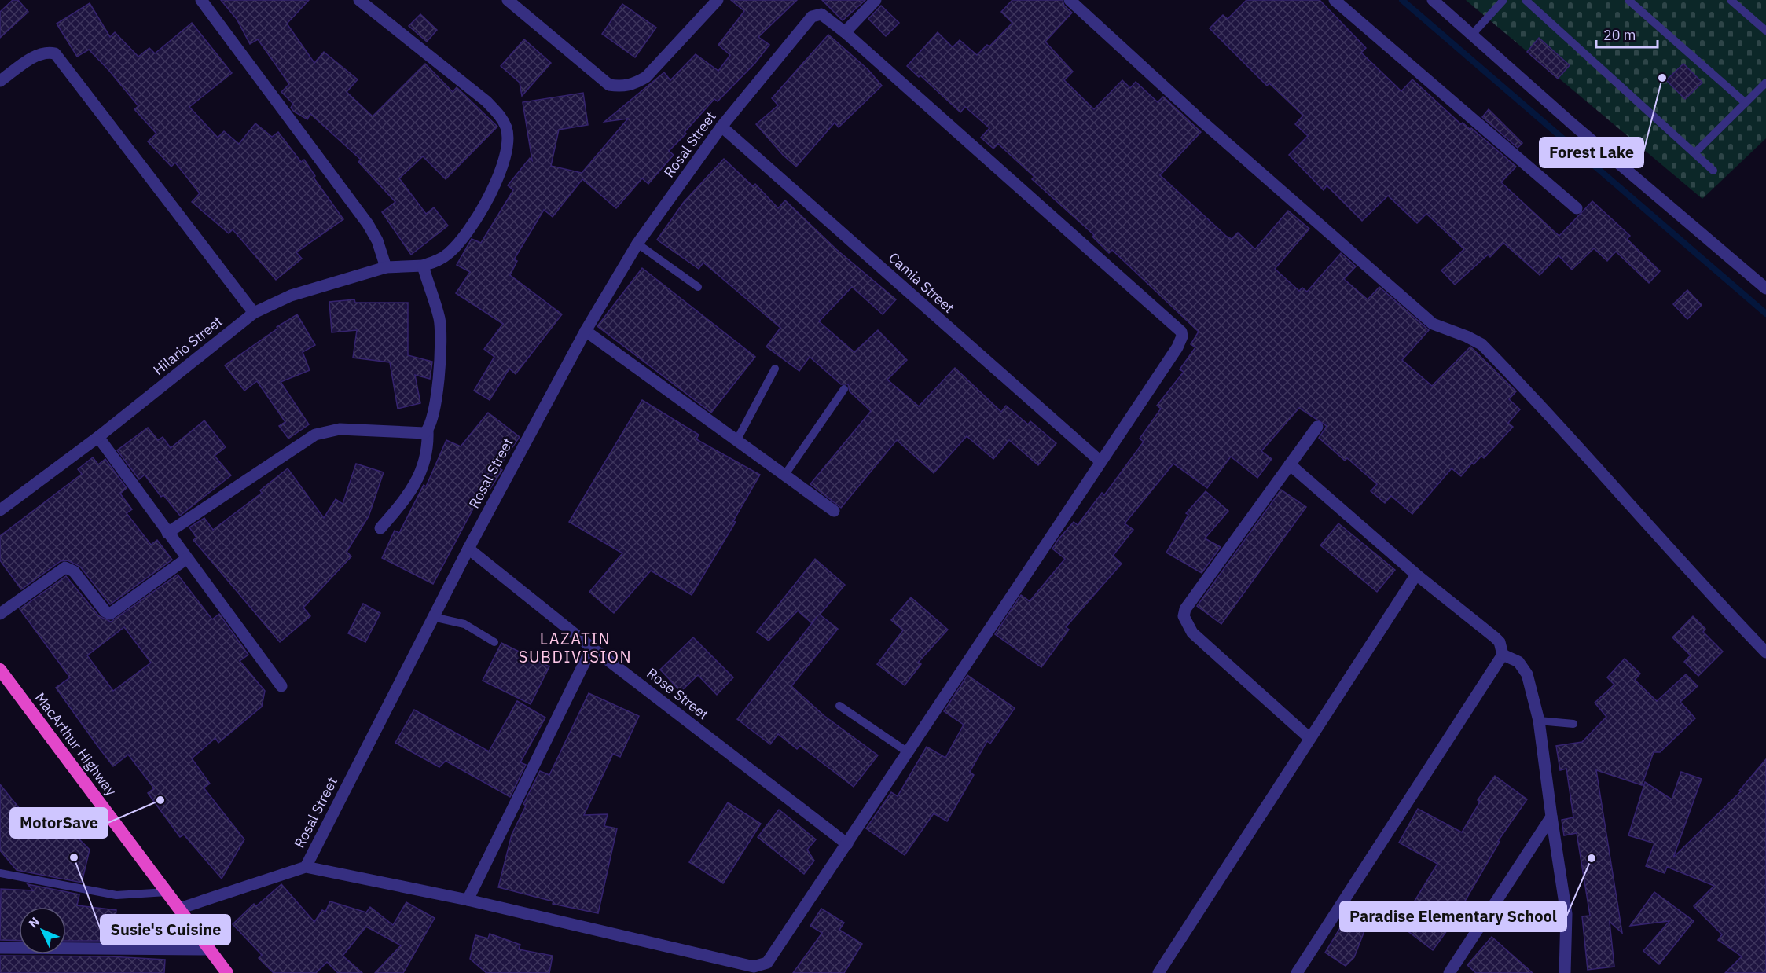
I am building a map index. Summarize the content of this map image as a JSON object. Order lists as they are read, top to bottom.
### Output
{
  "streets": {
    "highway": ["MacArthur Highway"],
    "street": [
      "Rosal Street",
      "Camia Street",
      "Hilario Street",
      "Rose Street"
    ]
  },
  "crossings": [
    ["Rosal Street", "Camia Street"],
    ["Rosal Street", "Rose Street"],
    ["Rosal Street", "MacArthur Highway"]
  ],
  "districts": ["LAZATIN SUBDIVISION"],
  "places": [
    "Forest Lake",
    "MotorSave",
    "Susie's Cuisine",
    "Paradise Elementary School"
  ],
  "scale_bar": "20 m",
  "north": "top left"
}
